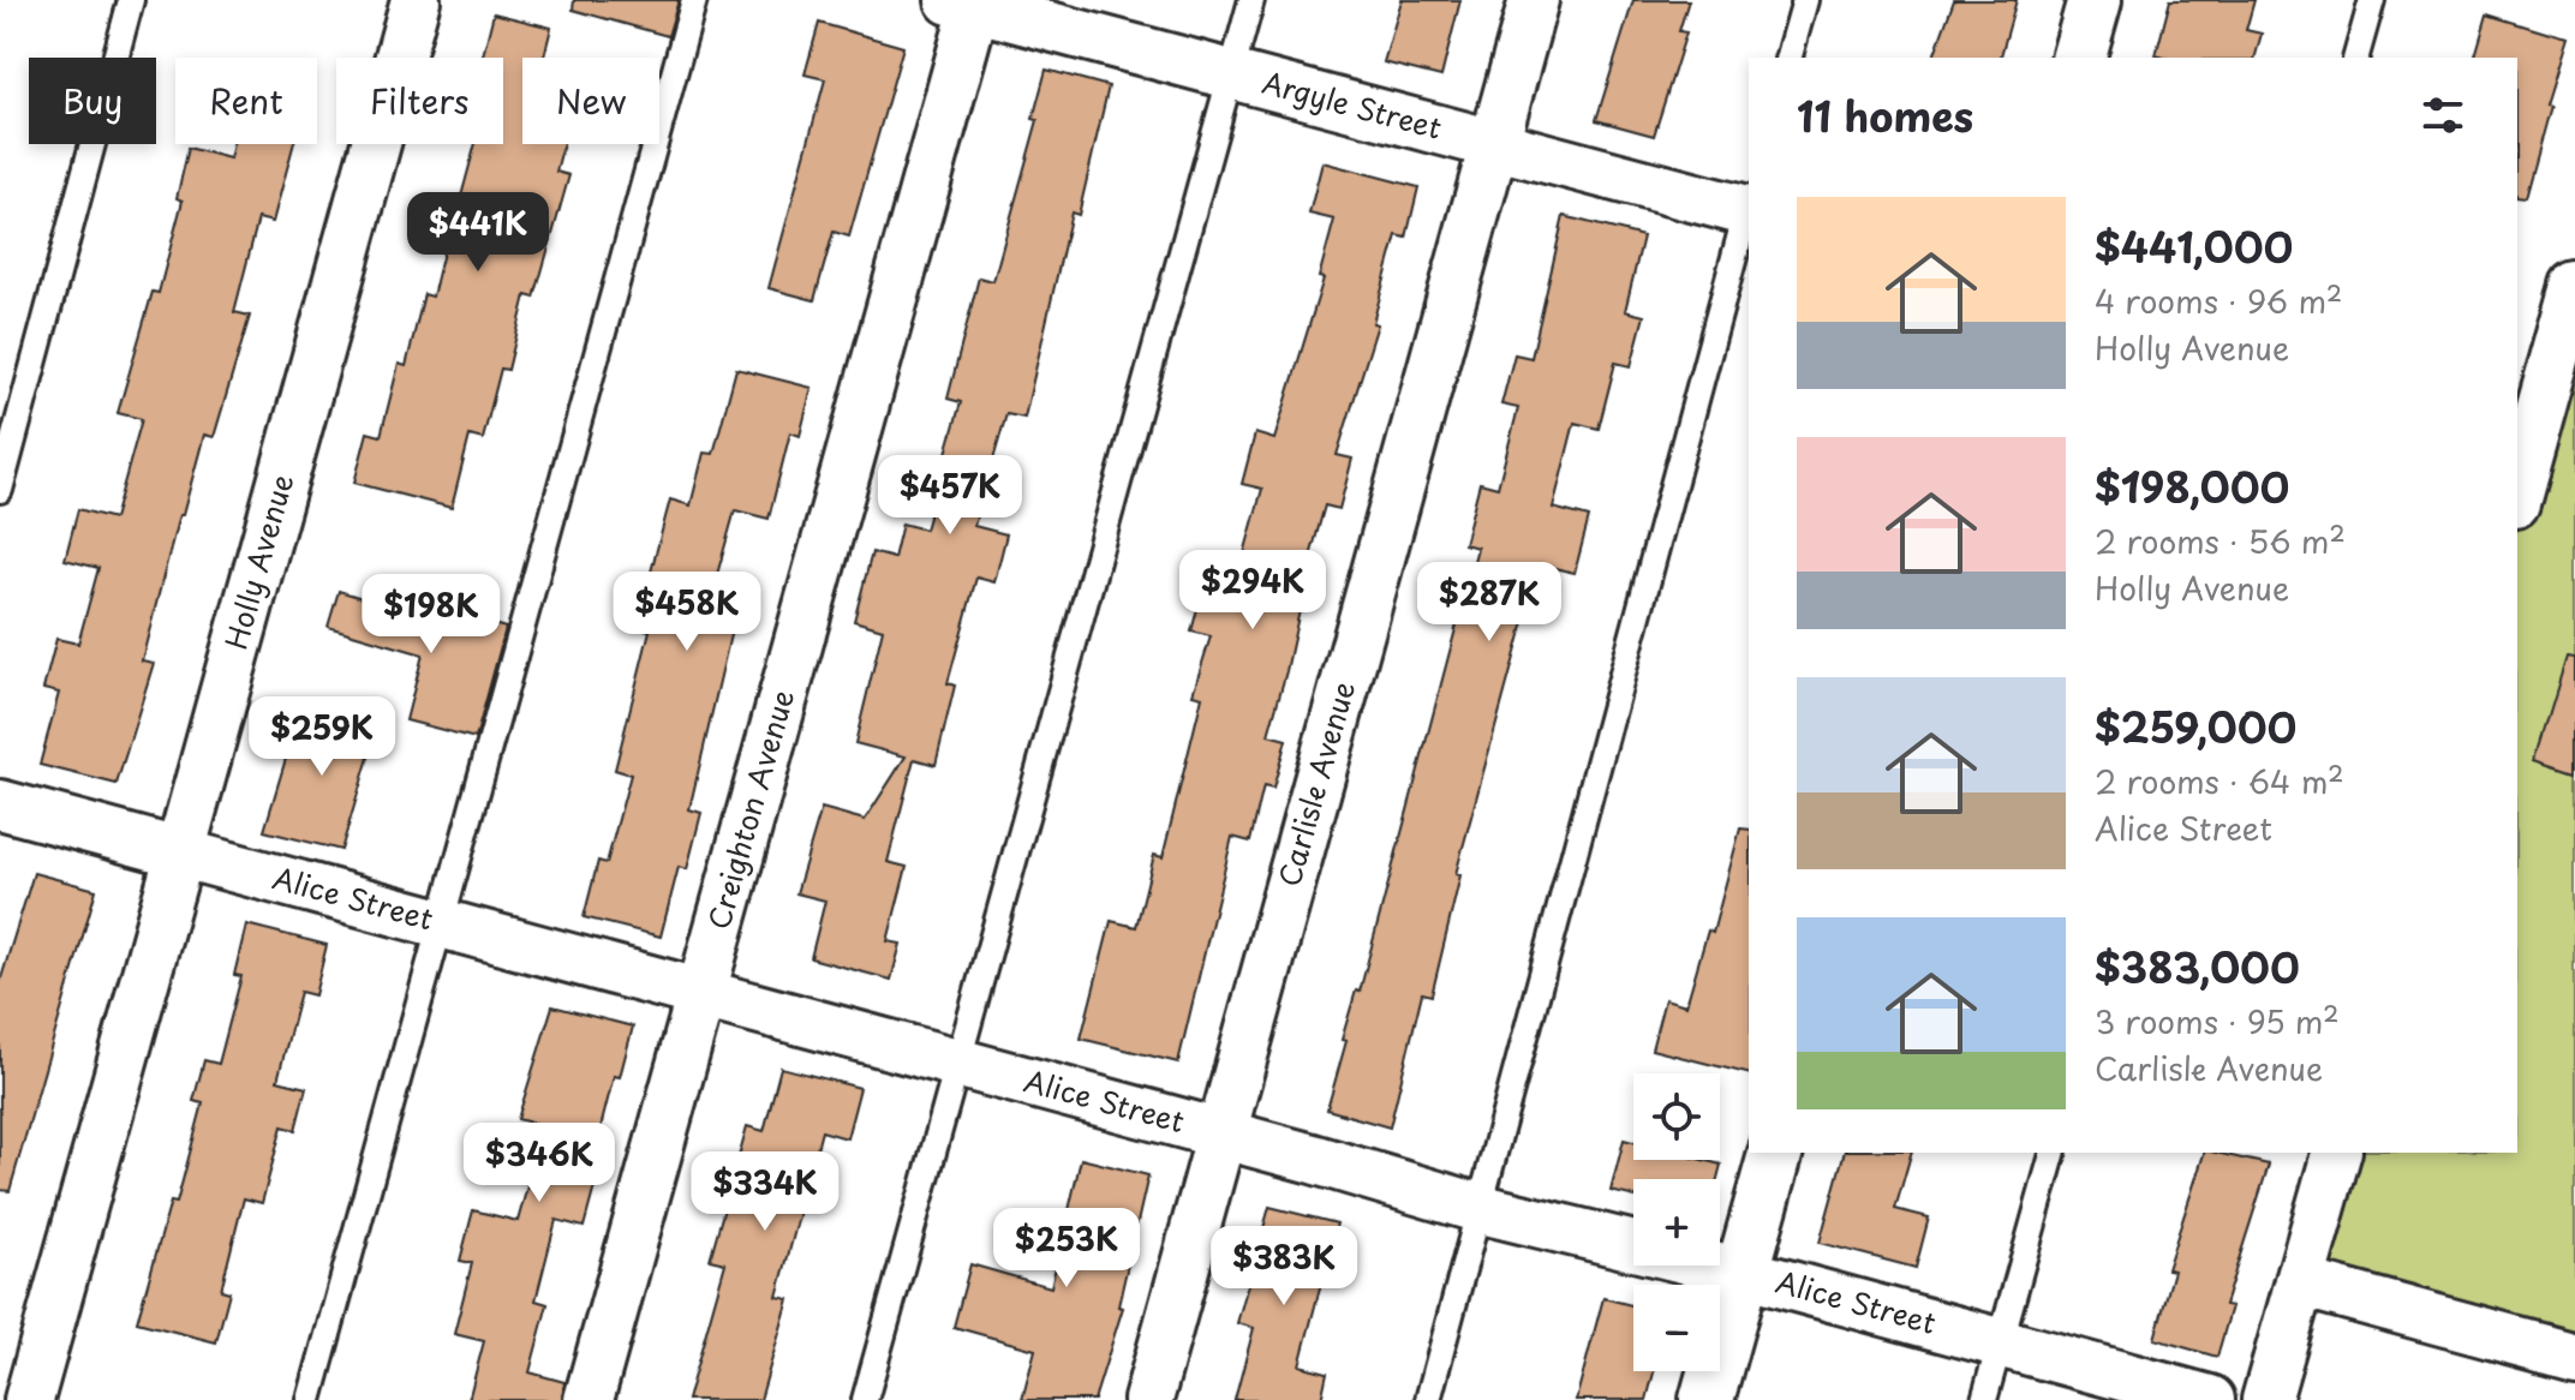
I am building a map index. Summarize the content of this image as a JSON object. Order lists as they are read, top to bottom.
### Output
{
  "streets": {
    "street": [
      "Argyle Street",
      "Holly Avenue",
      "Carlisle Avenue",
      "Creighton Avenue",
      "Alice Street"
    ]
  },
  "crossings": [
    ["Argyle Street", "Carlisle Avenue"],
    ["Argyle Street", "Creighton Avenue"],
    ["Holly Avenue", "Alice Street"],
    ["Carlisle Avenue", "Alice Street"],
    ["Creighton Avenue", "Alice Street"]
  ],
  "page": {
    "chip": [
      "Buy",
      "Rent",
      "Filters",
      "New"
    ],
    "heading": "11 homes",
    "list": [
      {
        "name": "$441,000",
        "note": "4 rooms · 96 m² · Holly Avenue"
      },
      {
        "name": "$198,000",
        "note": "2 rooms · 56 m² · Holly Avenue"
      },
      {
        "name": "$259,000",
        "note": "2 rooms · 64 m² · Alice Street"
      },
      {
        "name": "$383,000",
        "note": "3 rooms · 95 m² · Carlisle Avenue"
      }
    ],
    "price": [
      "$441K",
      "$457K",
      "$294K",
      "$287K",
      "$458K",
      "$198K",
      "$259K",
      "$346K",
      "$334K",
      "$253K",
      "$383K"
    ],
    "map_buttons": ["+", "−"]
  }
}
